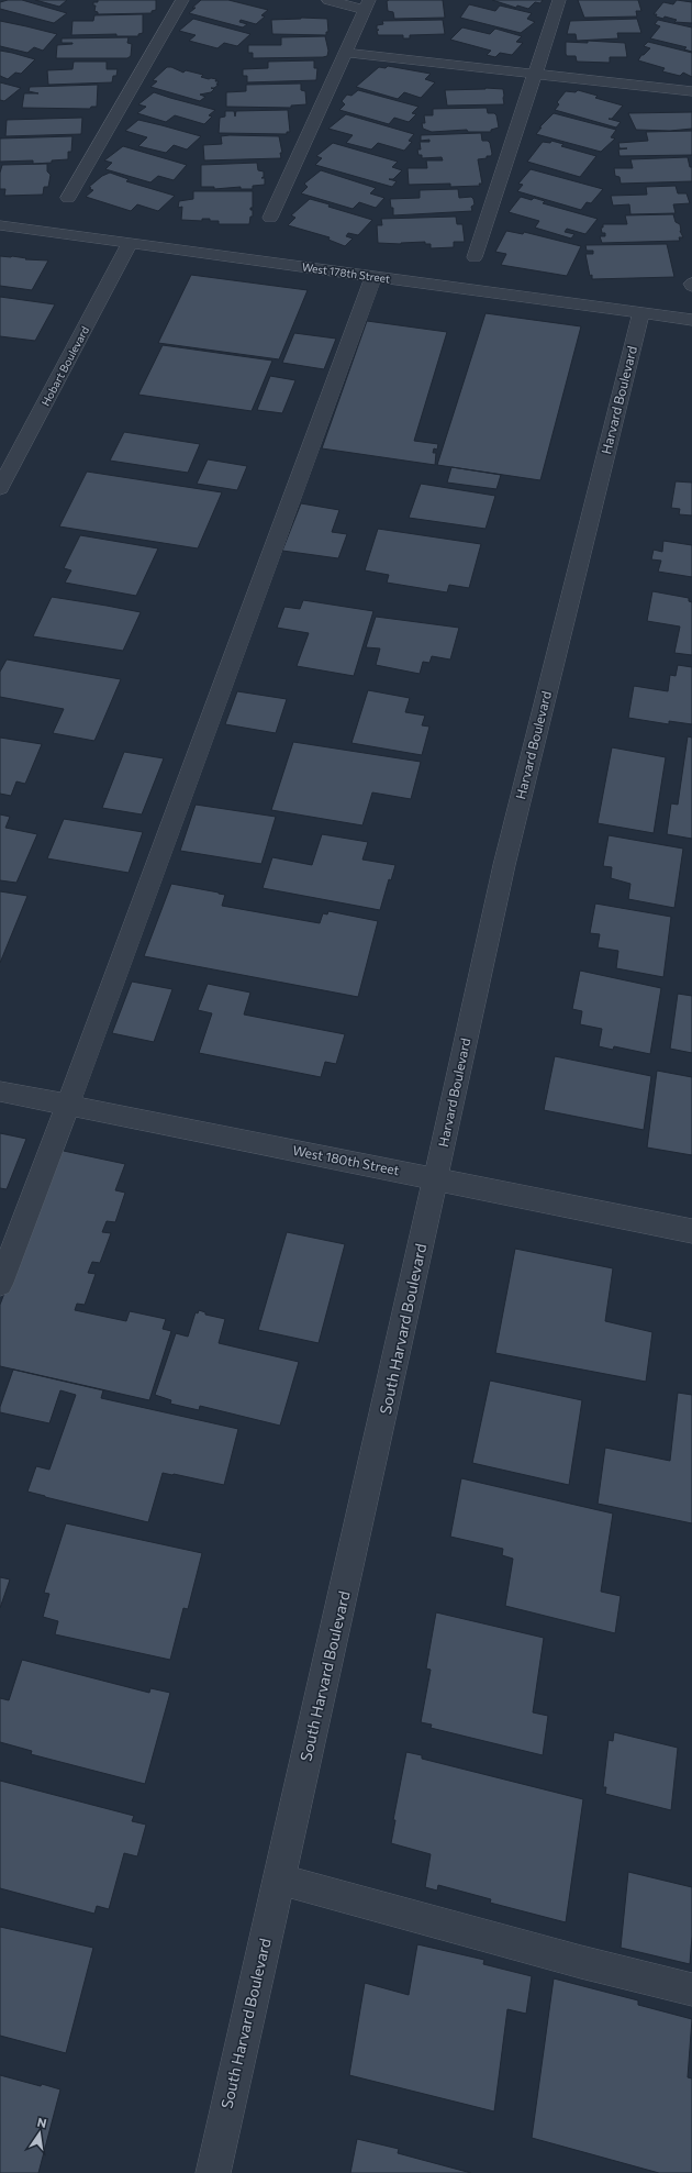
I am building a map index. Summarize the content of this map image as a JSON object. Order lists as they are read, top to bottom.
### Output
{
  "streets": {
    "street": [
      "West 178th Street",
      "Hobart Boulevard",
      "Harvard Boulevard",
      "West 180th Street",
      "South Harvard Boulevard"
    ]
  },
  "crossings": [
    ["West 178th Street", "Hobart Boulevard"],
    ["West 178th Street", "Harvard Boulevard"],
    ["Harvard Boulevard", "West 180th Street"],
    ["Harvard Boulevard", "South Harvard Boulevard"],
    ["West 180th Street", "South Harvard Boulevard"]
  ],
  "north": "top"
}
